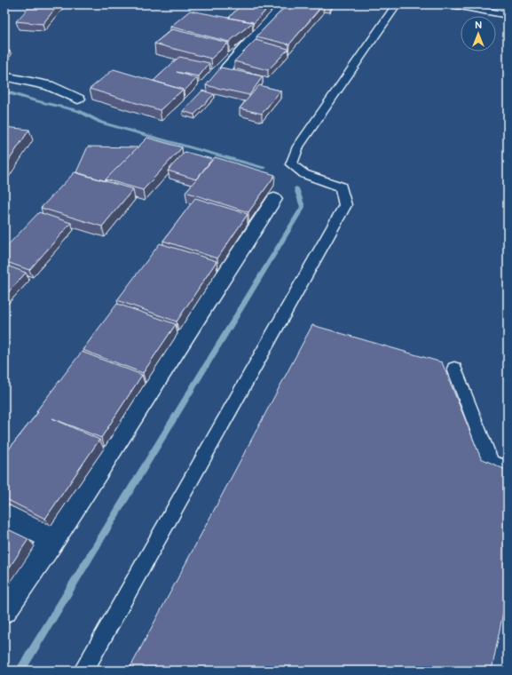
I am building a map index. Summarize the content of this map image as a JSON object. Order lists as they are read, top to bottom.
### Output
{
  "north": "top"
}
